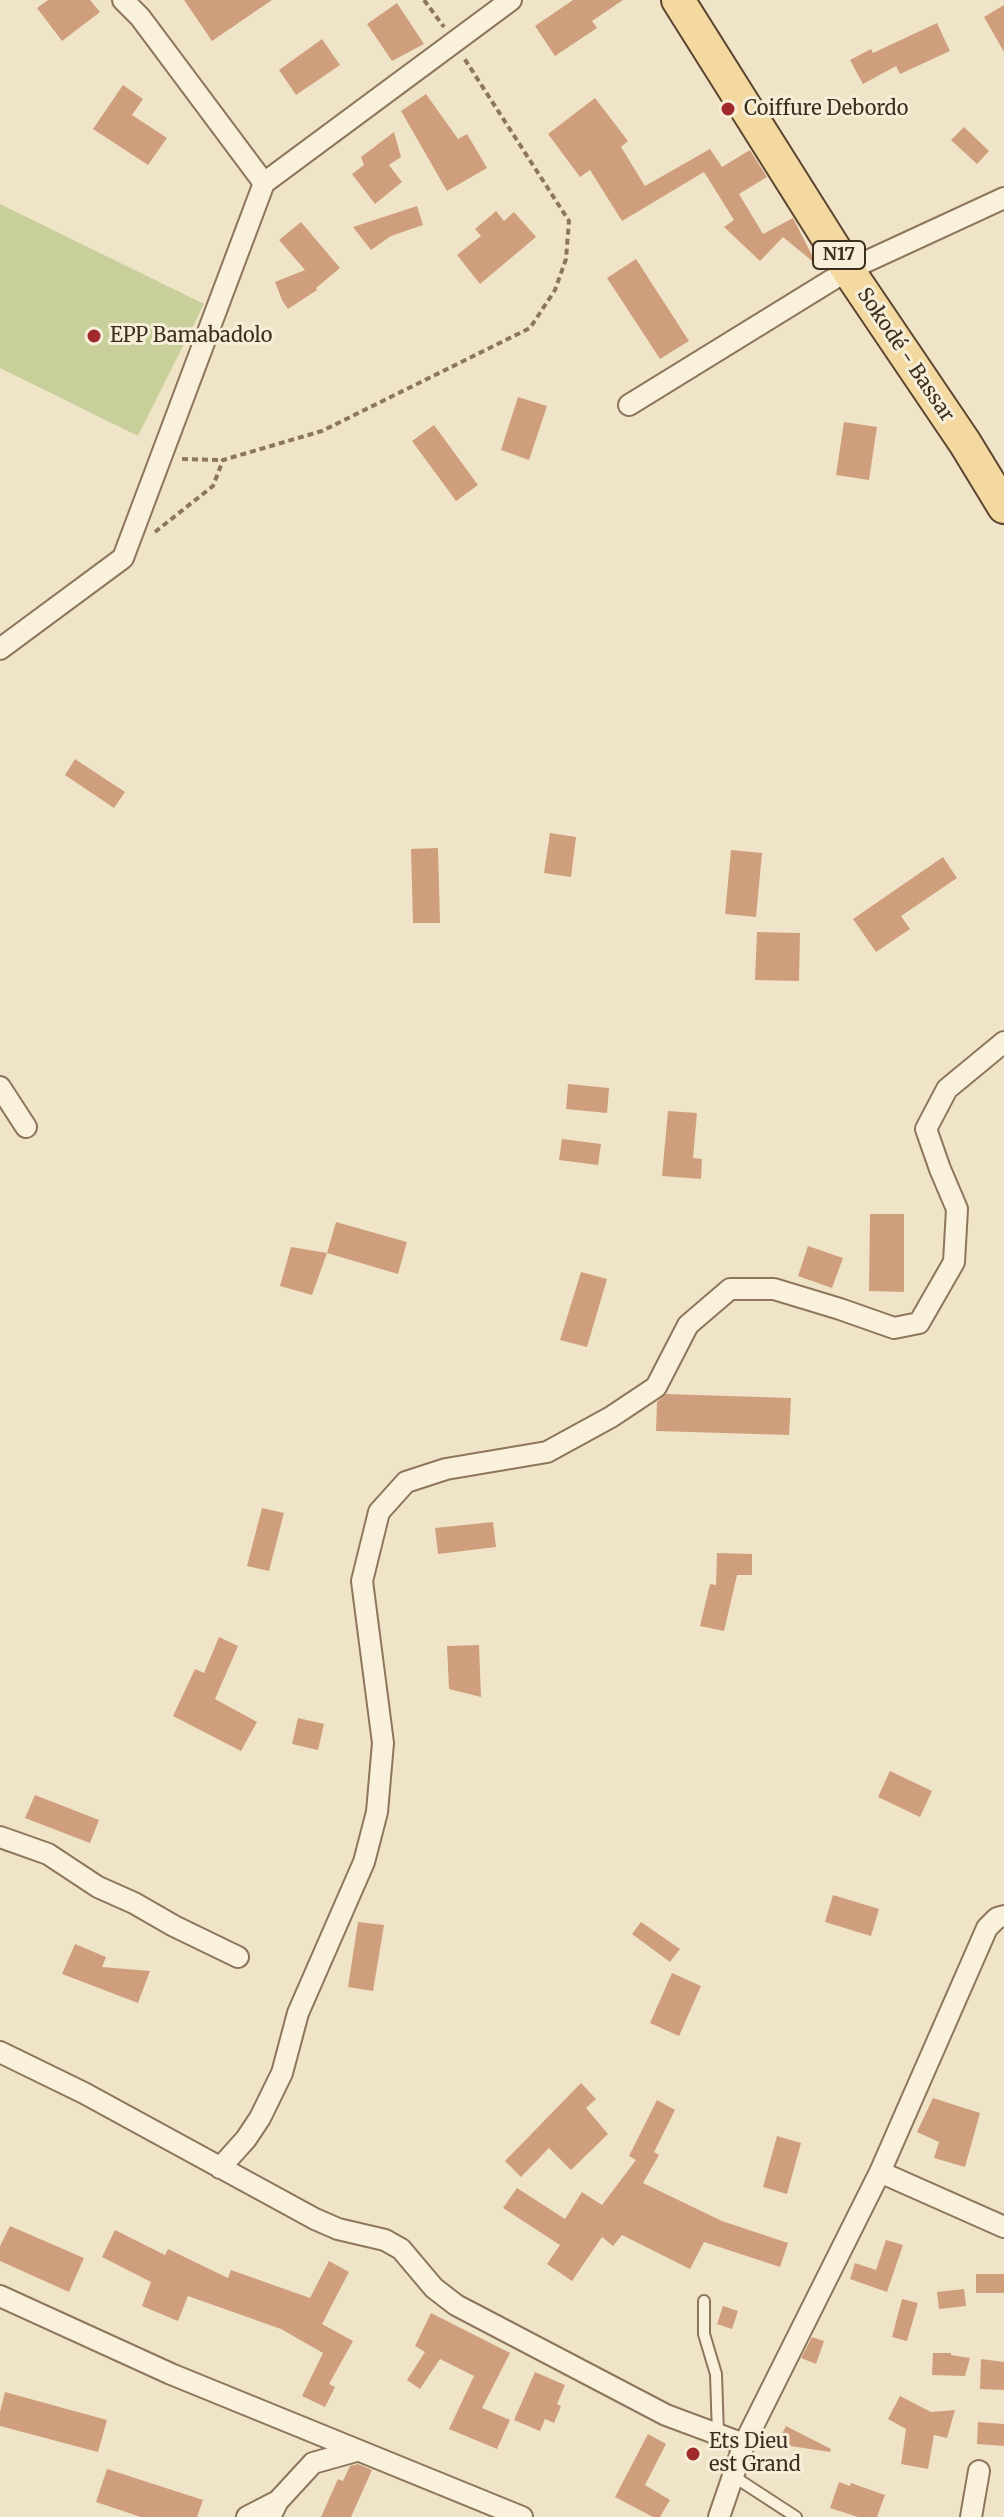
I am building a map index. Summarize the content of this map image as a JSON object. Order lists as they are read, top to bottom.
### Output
{
  "streets": {
    "main road": ["N17", "Sokodé - Bassar"]
  },
  "places": ["Coiffure Debordo", "EPP Bamabadolo", "Ets Dieu est Grand"]
}
